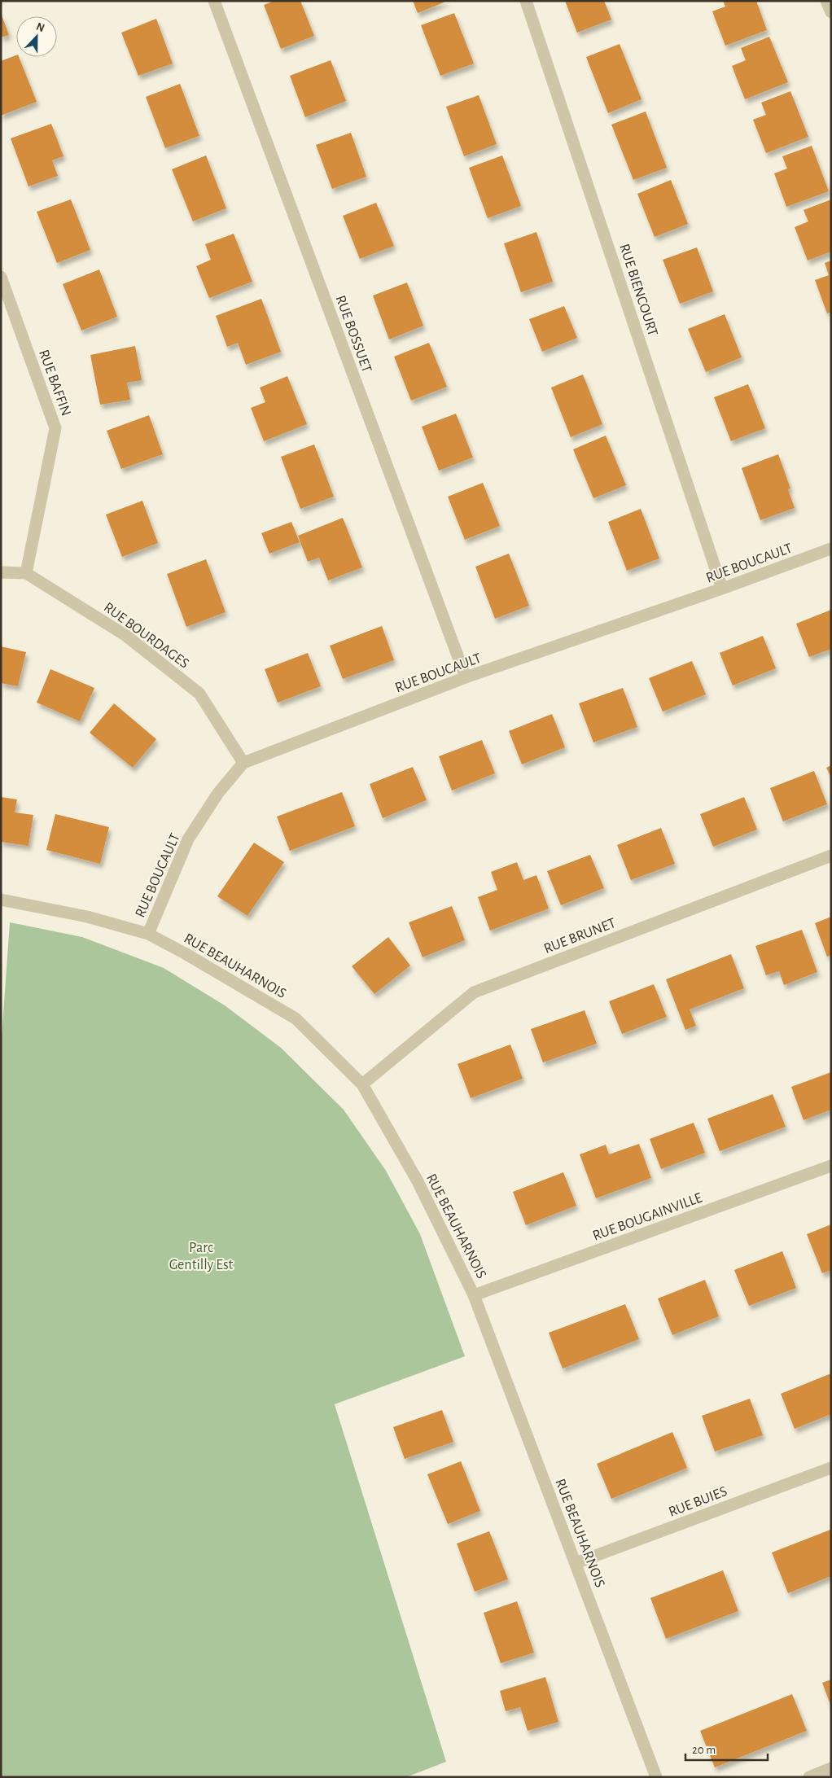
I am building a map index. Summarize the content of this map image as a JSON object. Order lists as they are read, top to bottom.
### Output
{
  "streets": {
    "street": [
      "RUE BIENCOURT",
      "RUE BOSSUET",
      "RUE BAFFIN",
      "RUE BOUCAULT",
      "RUE BOURDAGES",
      "RUE BRUNET",
      "RUE BEAUHARNOIS",
      "RUE BOUGAINVILLE",
      "RUE BUIES"
    ]
  },
  "crossings": [
    ["RUE BIENCOURT", "RUE BOUCAULT"],
    ["RUE BOSSUET", "RUE BOUCAULT"],
    ["RUE BAFFIN", "RUE BOURDAGES"],
    ["RUE BOUCAULT", "RUE BOURDAGES"],
    ["RUE BOUCAULT", "RUE BEAUHARNOIS"],
    ["RUE BRUNET", "RUE BEAUHARNOIS"],
    ["RUE BEAUHARNOIS", "RUE BOUGAINVILLE"],
    ["RUE BEAUHARNOIS", "RUE BUIES"]
  ],
  "parks": ["Parc Gentilly Est"],
  "scale_bar": "20 m",
  "north": "top"
}
